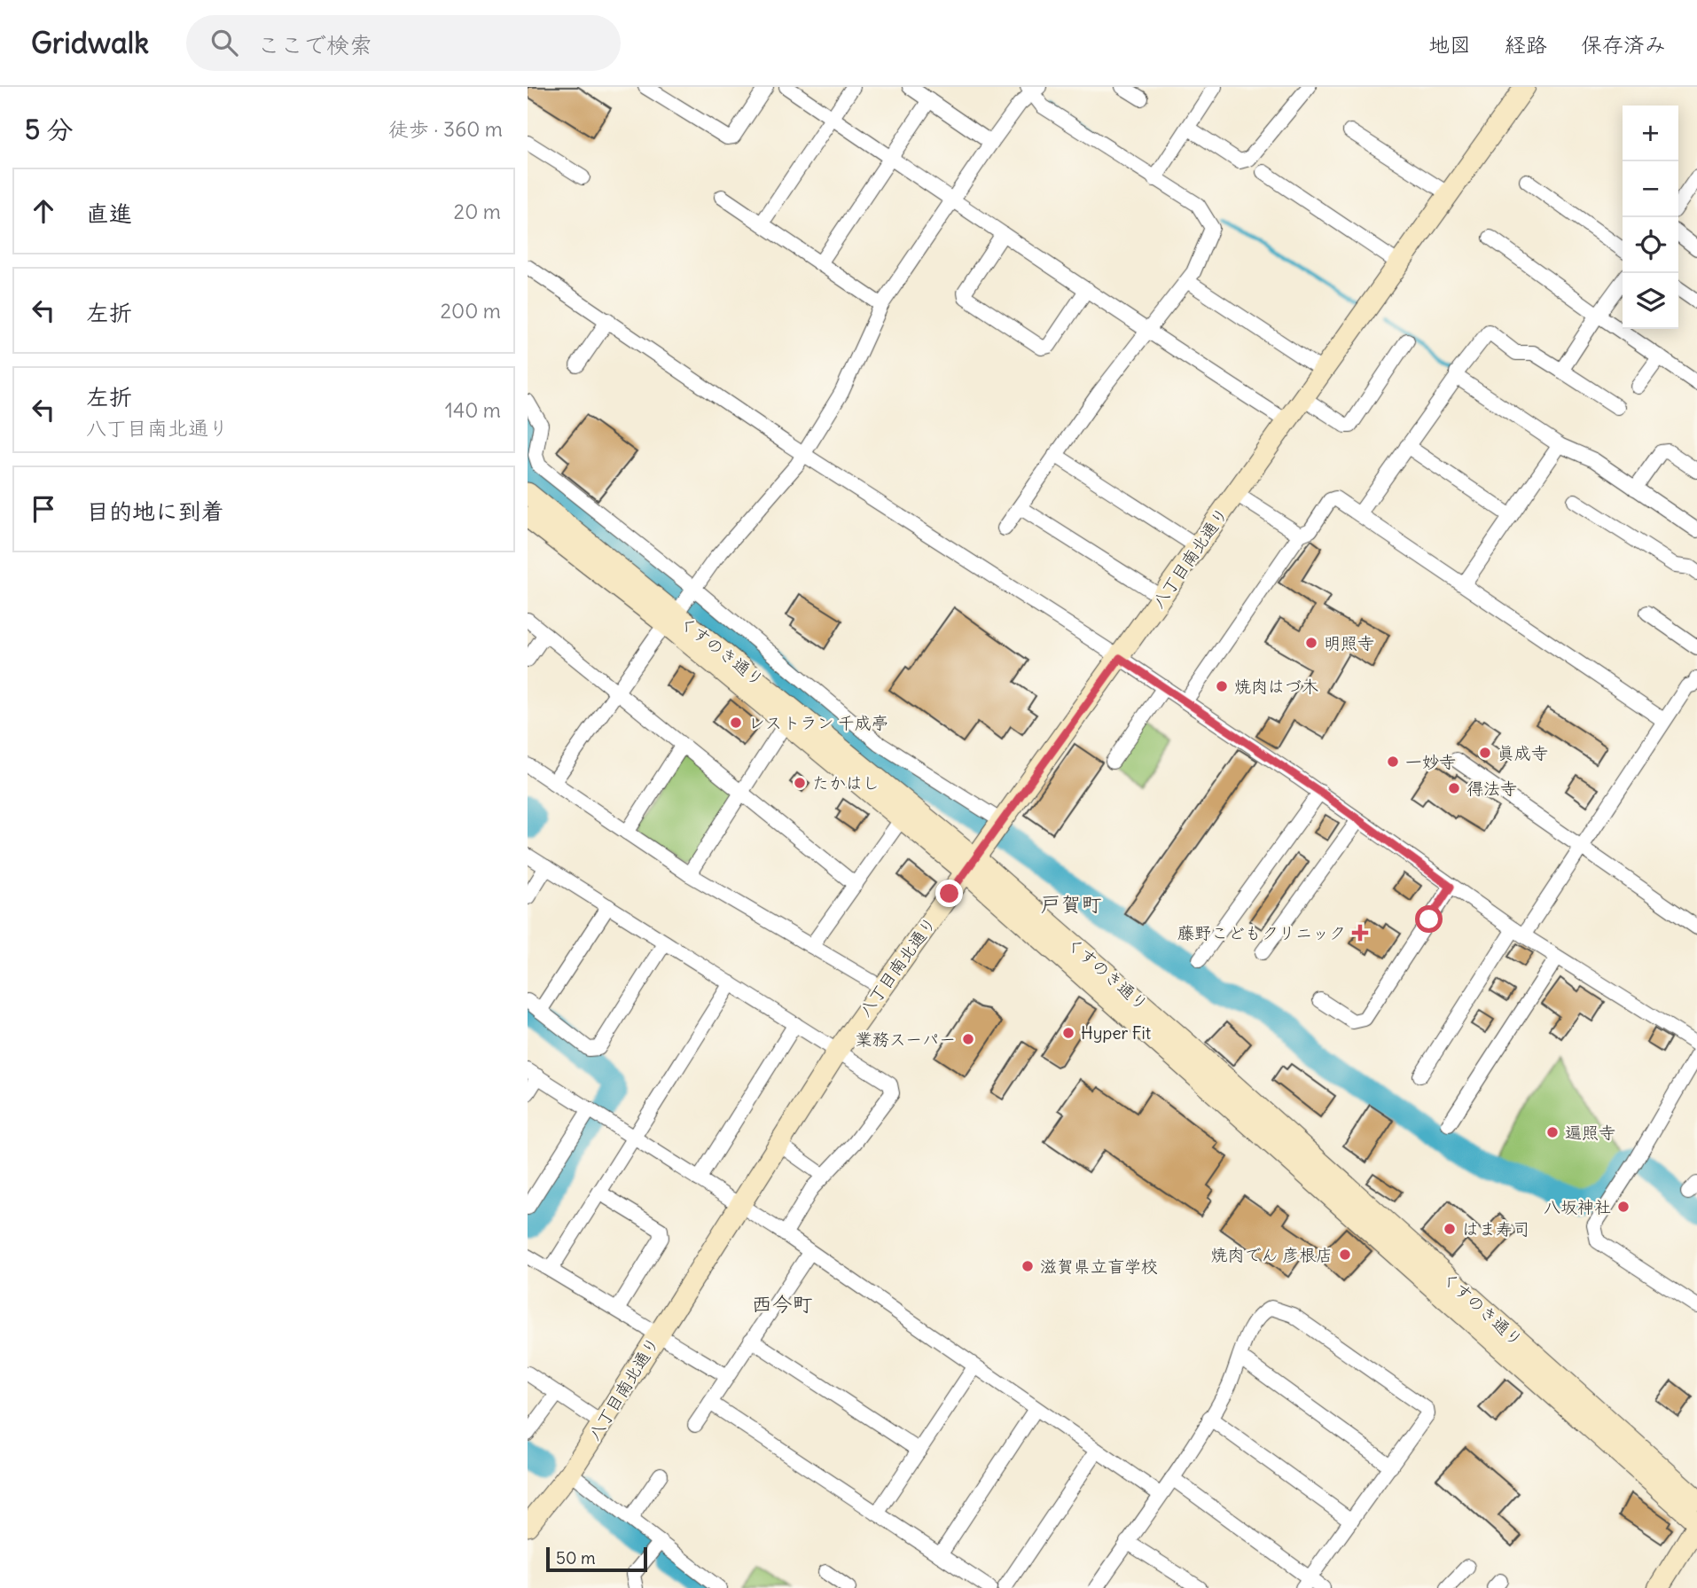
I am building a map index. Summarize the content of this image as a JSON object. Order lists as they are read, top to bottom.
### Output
{
  "streets": {
    "main road": ["八丁目南北通り", "くすのき通り"]
  },
  "crossings": [
    ["八丁目南北通り", "くすのき通り"]
  ],
  "districts": ["戸賀町", "西今町"],
  "places": {
    "other": [
      "明照寺",
      "焼肉はづ木",
      "レストラン 千成亭",
      "眞成寺",
      "一妙寺",
      "たかはし",
      "得法寺",
      "Hyper Fit",
      "業務スーパー",
      "遍照寺",
      "八坂神社",
      "はま寿司",
      "焼肉でん 彦根店",
      "滋賀県立盲学校"
    ],
    "health": ["藤野こどもクリニック"]
  },
  "scale_bar": "50 m",
  "page": {
    "header": "Gridwalk",
    "search": "ここで検索",
    "nav": ["地図", "経路", "保存済み"],
    "heading": ["5 分", "徒歩 · 360 m"],
    "map_buttons": ["+", "−"],
    "list": [
      ["直進", "20 m"],
      ["左折", "200 m"],
      ["左折", "八丁目南北通り", "140 m"],
      "目的地に到着"
    ],
    "scale": "50 m"
  }
}
